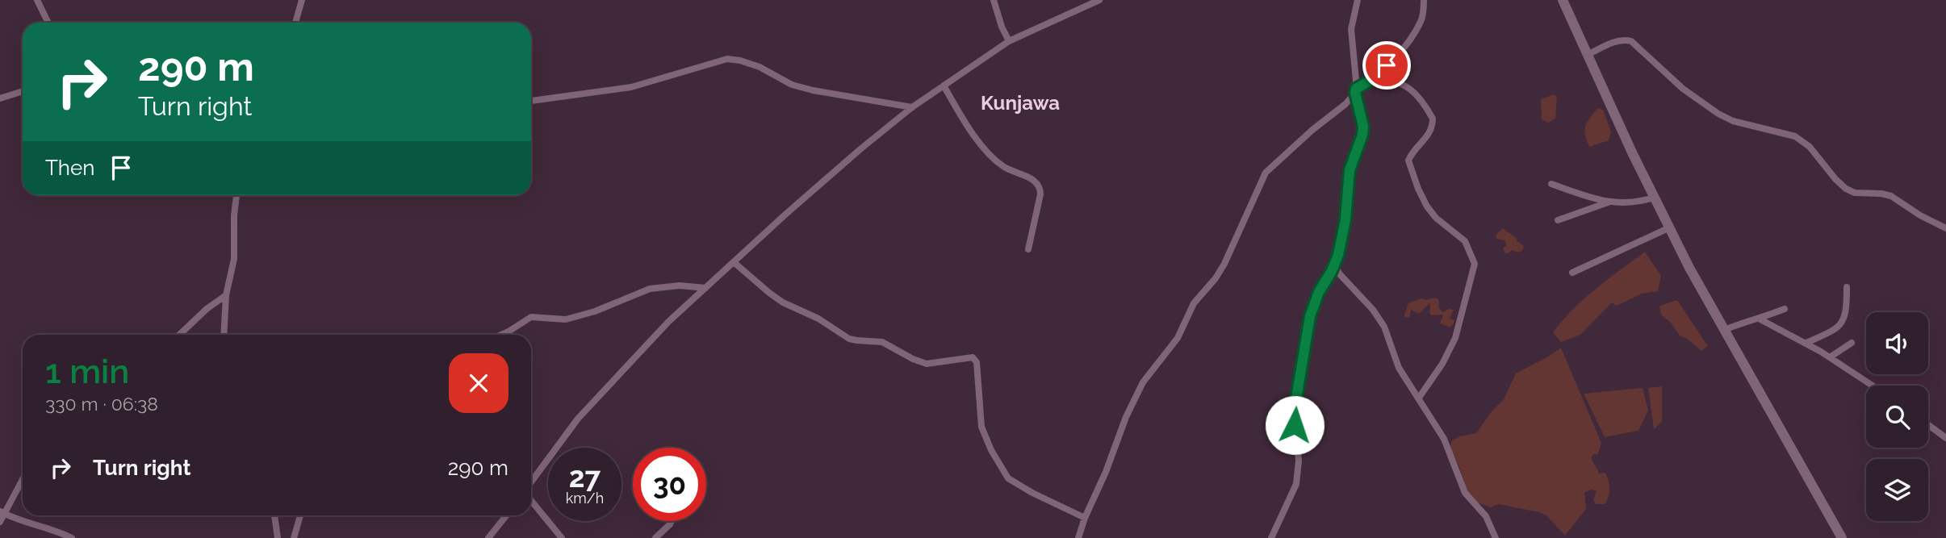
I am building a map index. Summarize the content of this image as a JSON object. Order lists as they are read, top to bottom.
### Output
{
  "districts": ["Kunjawa"],
  "page": {
    "turn": ["290 m", "Turn right"],
    "then": "Then",
    "heading": ["1 min", "330 m · 06:38"],
    "list": [
      {
        "name": "Turn right",
        "value": "290 m"
      }
    ],
    "speed": "27 km/h",
    "limit": "30"
  }
}
